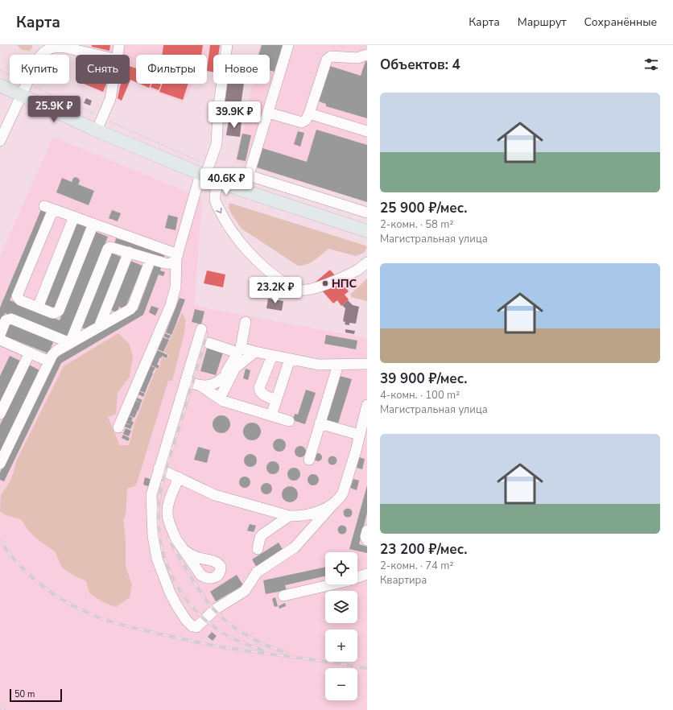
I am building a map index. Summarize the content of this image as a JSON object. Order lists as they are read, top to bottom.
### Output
{
  "places": ["НПС"],
  "scale_bar": "50 m",
  "page": {
    "header": "Карта",
    "nav": ["Карта", "Маршрут", "Сохранённые"],
    "heading": "Объектов: 4",
    "chip": [
      "Купить",
      "Снять",
      "Фильтры",
      "Новое"
    ],
    "list": [
      {
        "name": "25 900 ₽/мес.",
        "note": "2-комн. · 58 m² · Магистральная улица"
      },
      {
        "name": "39 900 ₽/мес.",
        "note": "4-комн. · 100 m² · Магистральная улица"
      },
      {
        "name": "23 200 ₽/мес.",
        "note": "2-комн. · 74 m² · Квартира"
      }
    ],
    "price": [
      "25.9K ₽",
      "39.9K ₽",
      "40.6K ₽",
      "23.2K ₽"
    ],
    "map_buttons": ["+", "−"],
    "scale": "50 m"
  }
}
